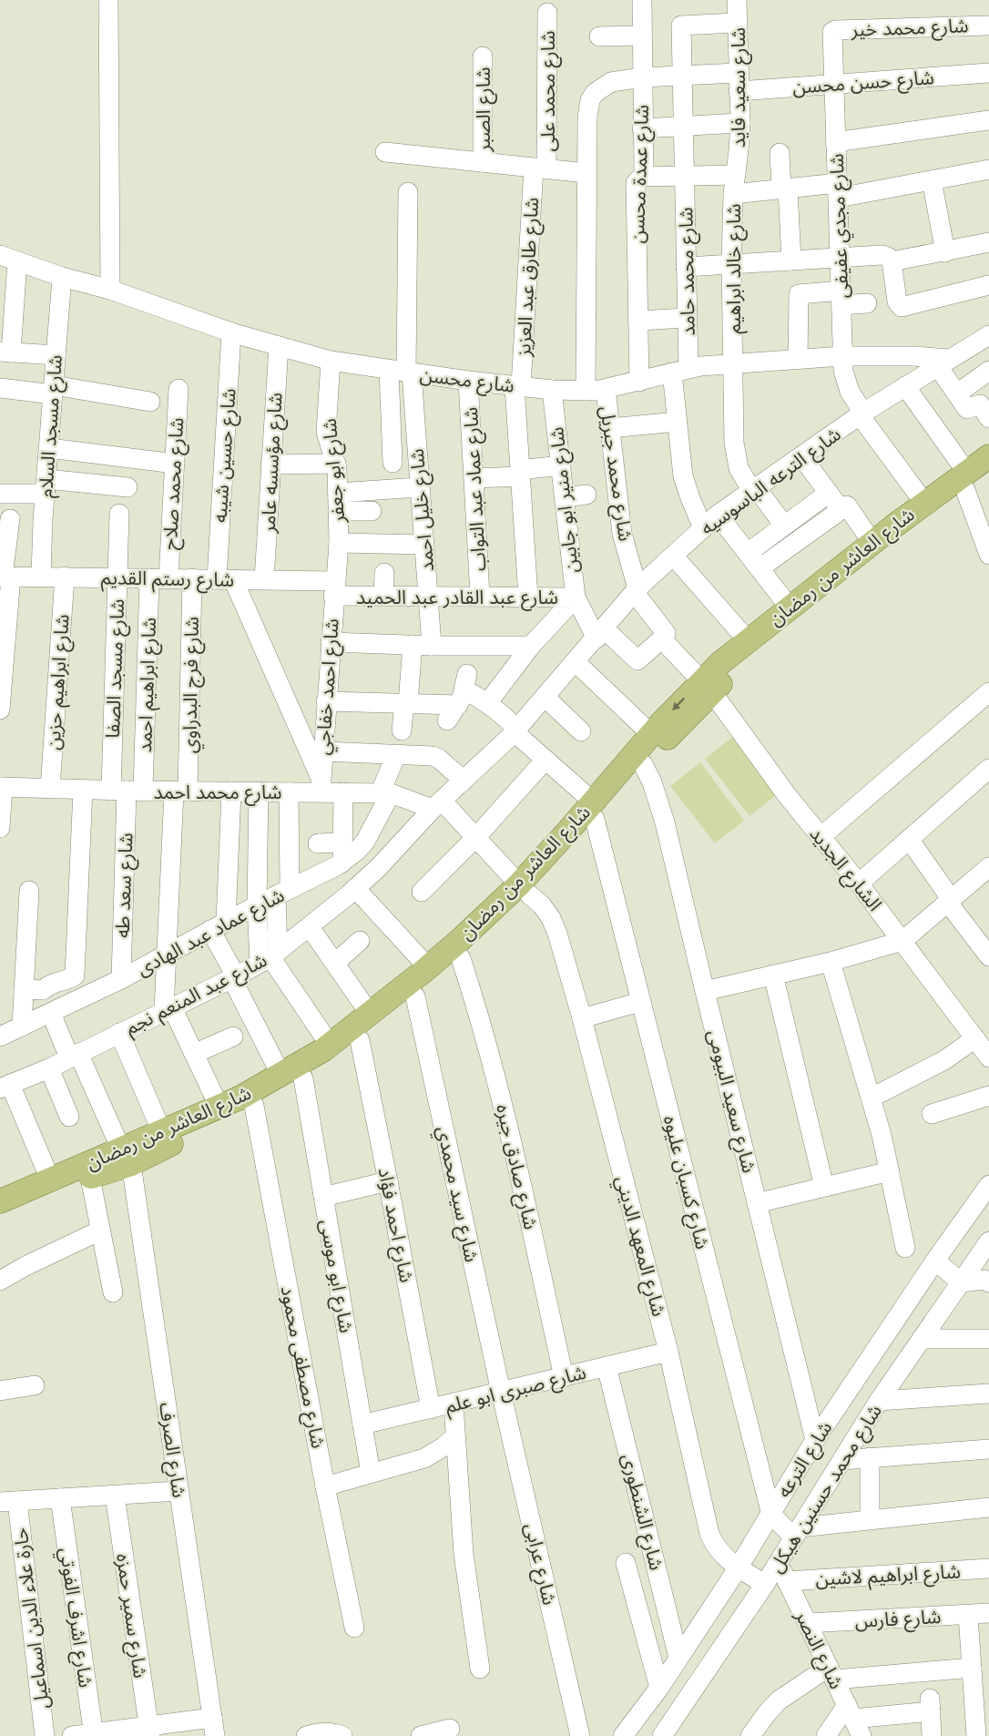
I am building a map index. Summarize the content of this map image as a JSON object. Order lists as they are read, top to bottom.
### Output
{
  "streets": {
    "main road": ["شارع العاشر من رمضان"],
    "street": [
      "شارع محمد خير",
      "شارع حسن محسن",
      "شارع سعيد فايد",
      "شارع محمد على",
      "شارع الصبر",
      "شارع عمدة محسن",
      "شارع مجدي عفيفى",
      "شارع خالد ابراهيم",
      "شارع محمد حامد",
      "شارع طارق عبد العزيز",
      "شارع محسن",
      "شارع مسجد السلام",
      "شارع حسين شيبه",
      "شارع مؤسسه عامر",
      "شارع ابو جعفر",
      "شارع محمد جبريل",
      "شارع الترعه الباسوسيه",
      "شارع محمد صلاح",
      "شارع عماد عبد التواب",
      "شارع منير ابو جابين",
      "شارع خليل احمد",
      "شارع رستم القديم",
      "شارع عبد القادر عبد الحميد",
      "شارع مسجد الصفا",
      "شارع ابراهيم حزين",
      "شارع ابراهيم احمد",
      "شارع فرج البدراوي",
      "شارع احمد خفاجي",
      "شارع محمد احمد",
      "الشارع الجديد",
      "شارع سعد طه",
      "شارع عماد عبد الهادى",
      "شارع عبد المنعم نجم",
      "شارع سعيد البيومى",
      "شارع صادق جيره",
      "شارع كسبان عليوه",
      "شارع سيد محمدي",
      "شارع احمد فؤاد",
      "شارع المعهد الديني",
      "شارع ابو موسى",
      "شارع مصطفى محمود",
      "شارع صبرى ابو علم",
      "شارع الصرف",
      "شارع الترعه",
      "شارع محمد حسنين هيكل",
      "شارع الشنطورى",
      "شارع عرابى",
      "شارع ابراهيم لاشين",
      "شارع سمير حمزه",
      "شارع اشرف الفوتي",
      "حارة علاء الدين اسماعيل",
      "شارع فارس",
      "شارع النصر"
    ]
  },
  "crossings": [
    ["شارع محمد خير", "شارع مجدي عفيفى"],
    ["شارع حسن محسن", "شارع سعيد فايد"],
    ["شارع حسن محسن", "شارع عمدة محسن"],
    ["شارع حسن محسن", "شارع مجدي عفيفى"],
    ["شارع حسن محسن", "شارع محمد حامد"],
    ["شارع حسن محسن", "شارع محسن"],
    ["شارع سعيد فايد", "شارع خالد ابراهيم"],
    ["شارع سعيد فايد", "شارع محمد حامد"],
    ["شارع محمد على", "شارع طارق عبد العزيز"],
    ["شارع عمدة محسن", "شارع محسن"],
    ["شارع مجدي عفيفى", "شارع محسن"],
    ["شارع مجدي عفيفى", "شارع الترعه الباسوسيه"],
    ["شارع مجدي عفيفى", "شارع العاشر من رمضان"],
    ["شارع خالد ابراهيم", "شارع محسن"],
    ["شارع خالد ابراهيم", "شارع الترعه الباسوسيه"],
    ["شارع محمد حامد", "شارع محسن"],
    ["شارع محمد حامد", "شارع الترعه الباسوسيه"],
    ["شارع طارق عبد العزيز", "شارع محسن"],
    ["شارع طارق عبد العزيز", "شارع عبد القادر عبد الحميد"],
    ["شارع محسن", "شارع مسجد السلام"],
    ["شارع محسن", "شارع حسين شيبه"],
    ["شارع محسن", "شارع مؤسسه عامر"],
    ["شارع محسن", "شارع ابو جعفر"],
    ["شارع محسن", "شارع محمد جبريل"],
    ["شارع محسن", "شارع الترعه الباسوسيه"],
    ["شارع محسن", "شارع عماد عبد التواب"],
    ["شارع محسن", "شارع منير ابو جابين"],
    ["شارع محسن", "شارع خليل احمد"],
    ["شارع مسجد السلام", "شارع رستم القديم"],
    ["شارع حسين شيبه", "شارع رستم القديم"],
    ["شارع مؤسسه عامر", "شارع رستم القديم"],
    ["شارع ابو جعفر", "شارع رستم القديم"],
    ["شارع ابو جعفر", "شارع عبد القادر عبد الحميد"],
    ["شارع ابو جعفر", "شارع احمد خفاجي"],
    ["شارع محمد جبريل", "شارع الترعه الباسوسيه"],
    ["شارع الترعه الباسوسيه", "شارع منير ابو جابين"],
    ["شارع الترعه الباسوسيه", "شارع محمد احمد"],
    ["شارع الترعه الباسوسيه", "شارع عبد المنعم نجم"],
    ["شارع محمد صلاح", "شارع رستم القديم"],
    ["شارع محمد صلاح", "شارع ابراهيم احمد"],
    ["شارع عماد عبد التواب", "شارع عبد القادر عبد الحميد"],
    ["شارع منير ابو جابين", "شارع عبد القادر عبد الحميد"],
    ["شارع خليل احمد", "شارع عبد القادر عبد الحميد"],
    ["شارع العاشر من رمضان", "شارع محمد احمد"],
    ["شارع العاشر من رمضان", "الشارع الجديد"],
    ["شارع العاشر من رمضان", "شارع سعيد البيومى"],
    ["شارع العاشر من رمضان", "شارع صادق جيره"],
    ["شارع العاشر من رمضان", "شارع كسبان عليوه"],
    ["شارع العاشر من رمضان", "شارع سيد محمدي"],
    ["شارع العاشر من رمضان", "شارع احمد فؤاد"],
    ["شارع العاشر من رمضان", "شارع المعهد الديني"],
    ["شارع العاشر من رمضان", "شارع ابو موسى"],
    ["شارع العاشر من رمضان", "شارع مصطفى محمود"],
    ["شارع العاشر من رمضان", "شارع الصرف"],
    ["شارع رستم القديم", "شارع عبد القادر عبد الحميد"],
    ["شارع رستم القديم", "شارع مسجد الصفا"],
    ["شارع رستم القديم", "شارع ابراهيم حزين"],
    ["شارع رستم القديم", "شارع ابراهيم احمد"],
    ["شارع رستم القديم", "شارع فرج البدراوي"],
    ["شارع رستم القديم", "شارع احمد خفاجي"],
    ["شارع عبد القادر عبد الحميد", "شارع احمد خفاجي"],
    ["شارع مسجد الصفا", "شارع ابراهيم احمد"],
    ["شارع مسجد الصفا", "شارع محمد احمد"],
    ["شارع مسجد الصفا", "شارع سعد طه"],
    ["شارع ابراهيم حزين", "شارع محمد احمد"],
    ["شارع ابراهيم احمد", "شارع محمد احمد"],
    ["شارع ابراهيم احمد", "شارع سعد طه"],
    ["شارع فرج البدراوي", "شارع محمد احمد"],
    ["شارع فرج البدراوي", "شارع عماد عبد الهادى"],
    ["شارع فرج البدراوي", "شارع عبد المنعم نجم"],
    ["شارع احمد خفاجي", "شارع محمد احمد"],
    ["شارع محمد احمد", "شارع سعد طه"],
    ["شارع محمد احمد", "شارع عماد عبد الهادى"],
    ["شارع محمد احمد", "شارع عبد المنعم نجم"],
    ["شارع محمد احمد", "شارع المعهد الديني"],
    ["شارع سعد طه", "شارع عماد عبد الهادى"],
    ["شارع عماد عبد الهادى", "شارع ابو موسى"],
    ["شارع عماد عبد الهادى", "شارع الصرف"],
    ["شارع عبد المنعم نجم", "شارع ابو موسى"],
    ["شارع عبد المنعم نجم", "شارع الصرف"],
    ["شارع سعيد البيومى", "شارع الترعه"],
    ["شارع صادق جيره", "شارع صبرى ابو علم"],
    ["شارع كسبان عليوه", "شارع الترعه"],
    ["شارع كسبان عليوه", "شارع محمد حسنين هيكل"],
    ["شارع سيد محمدي", "شارع صبرى ابو علم"],
    ["شارع سيد محمدي", "شارع عرابى"],
    ["شارع احمد فؤاد", "شارع صبرى ابو علم"],
    ["شارع المعهد الديني", "شارع صبرى ابو علم"],
    ["شارع المعهد الديني", "شارع الترعه"],
    ["شارع المعهد الديني", "شارع محمد حسنين هيكل"],
    ["شارع ابو موسى", "شارع صبرى ابو علم"],
    ["شارع صبرى ابو علم", "شارع الشنطورى"],
    ["شارع صبرى ابو علم", "شارع عرابى"],
    ["شارع الترعه", "شارع الشنطورى"],
    ["شارع محمد حسنين هيكل", "شارع النصر"],
    ["شارع ابراهيم لاشين", "شارع النصر"],
    ["شارع فارس", "شارع النصر"]
  ]
}
